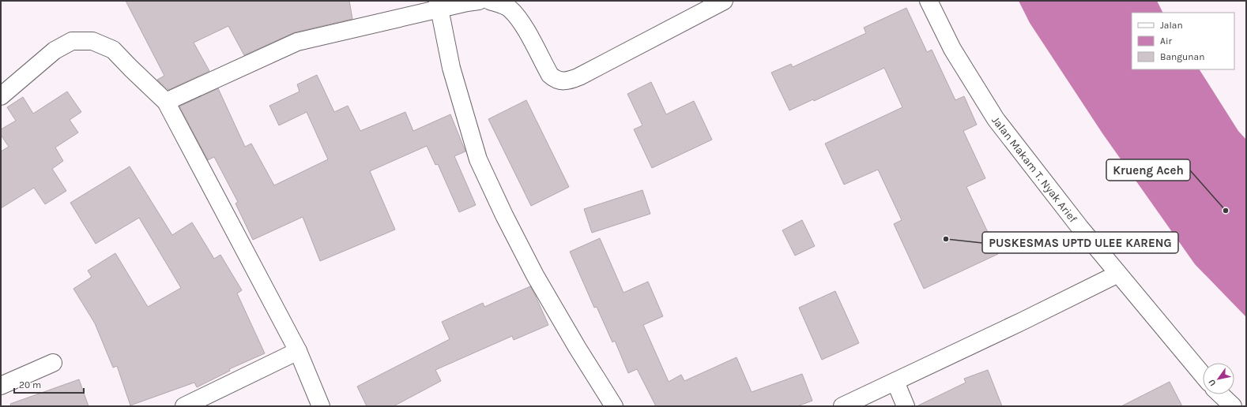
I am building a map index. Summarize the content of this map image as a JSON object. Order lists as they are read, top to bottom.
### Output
{
  "streets": {
    "street": ["Jalan Makam T. Nyak Arief"]
  },
  "places": ["Krueng Aceh", "PUSKESMAS UPTD ULEE KARENG"],
  "legend": ["Jalan", "Air", "Bangunan"],
  "scale_bar": "20 m",
  "north": "bottom left"
}
